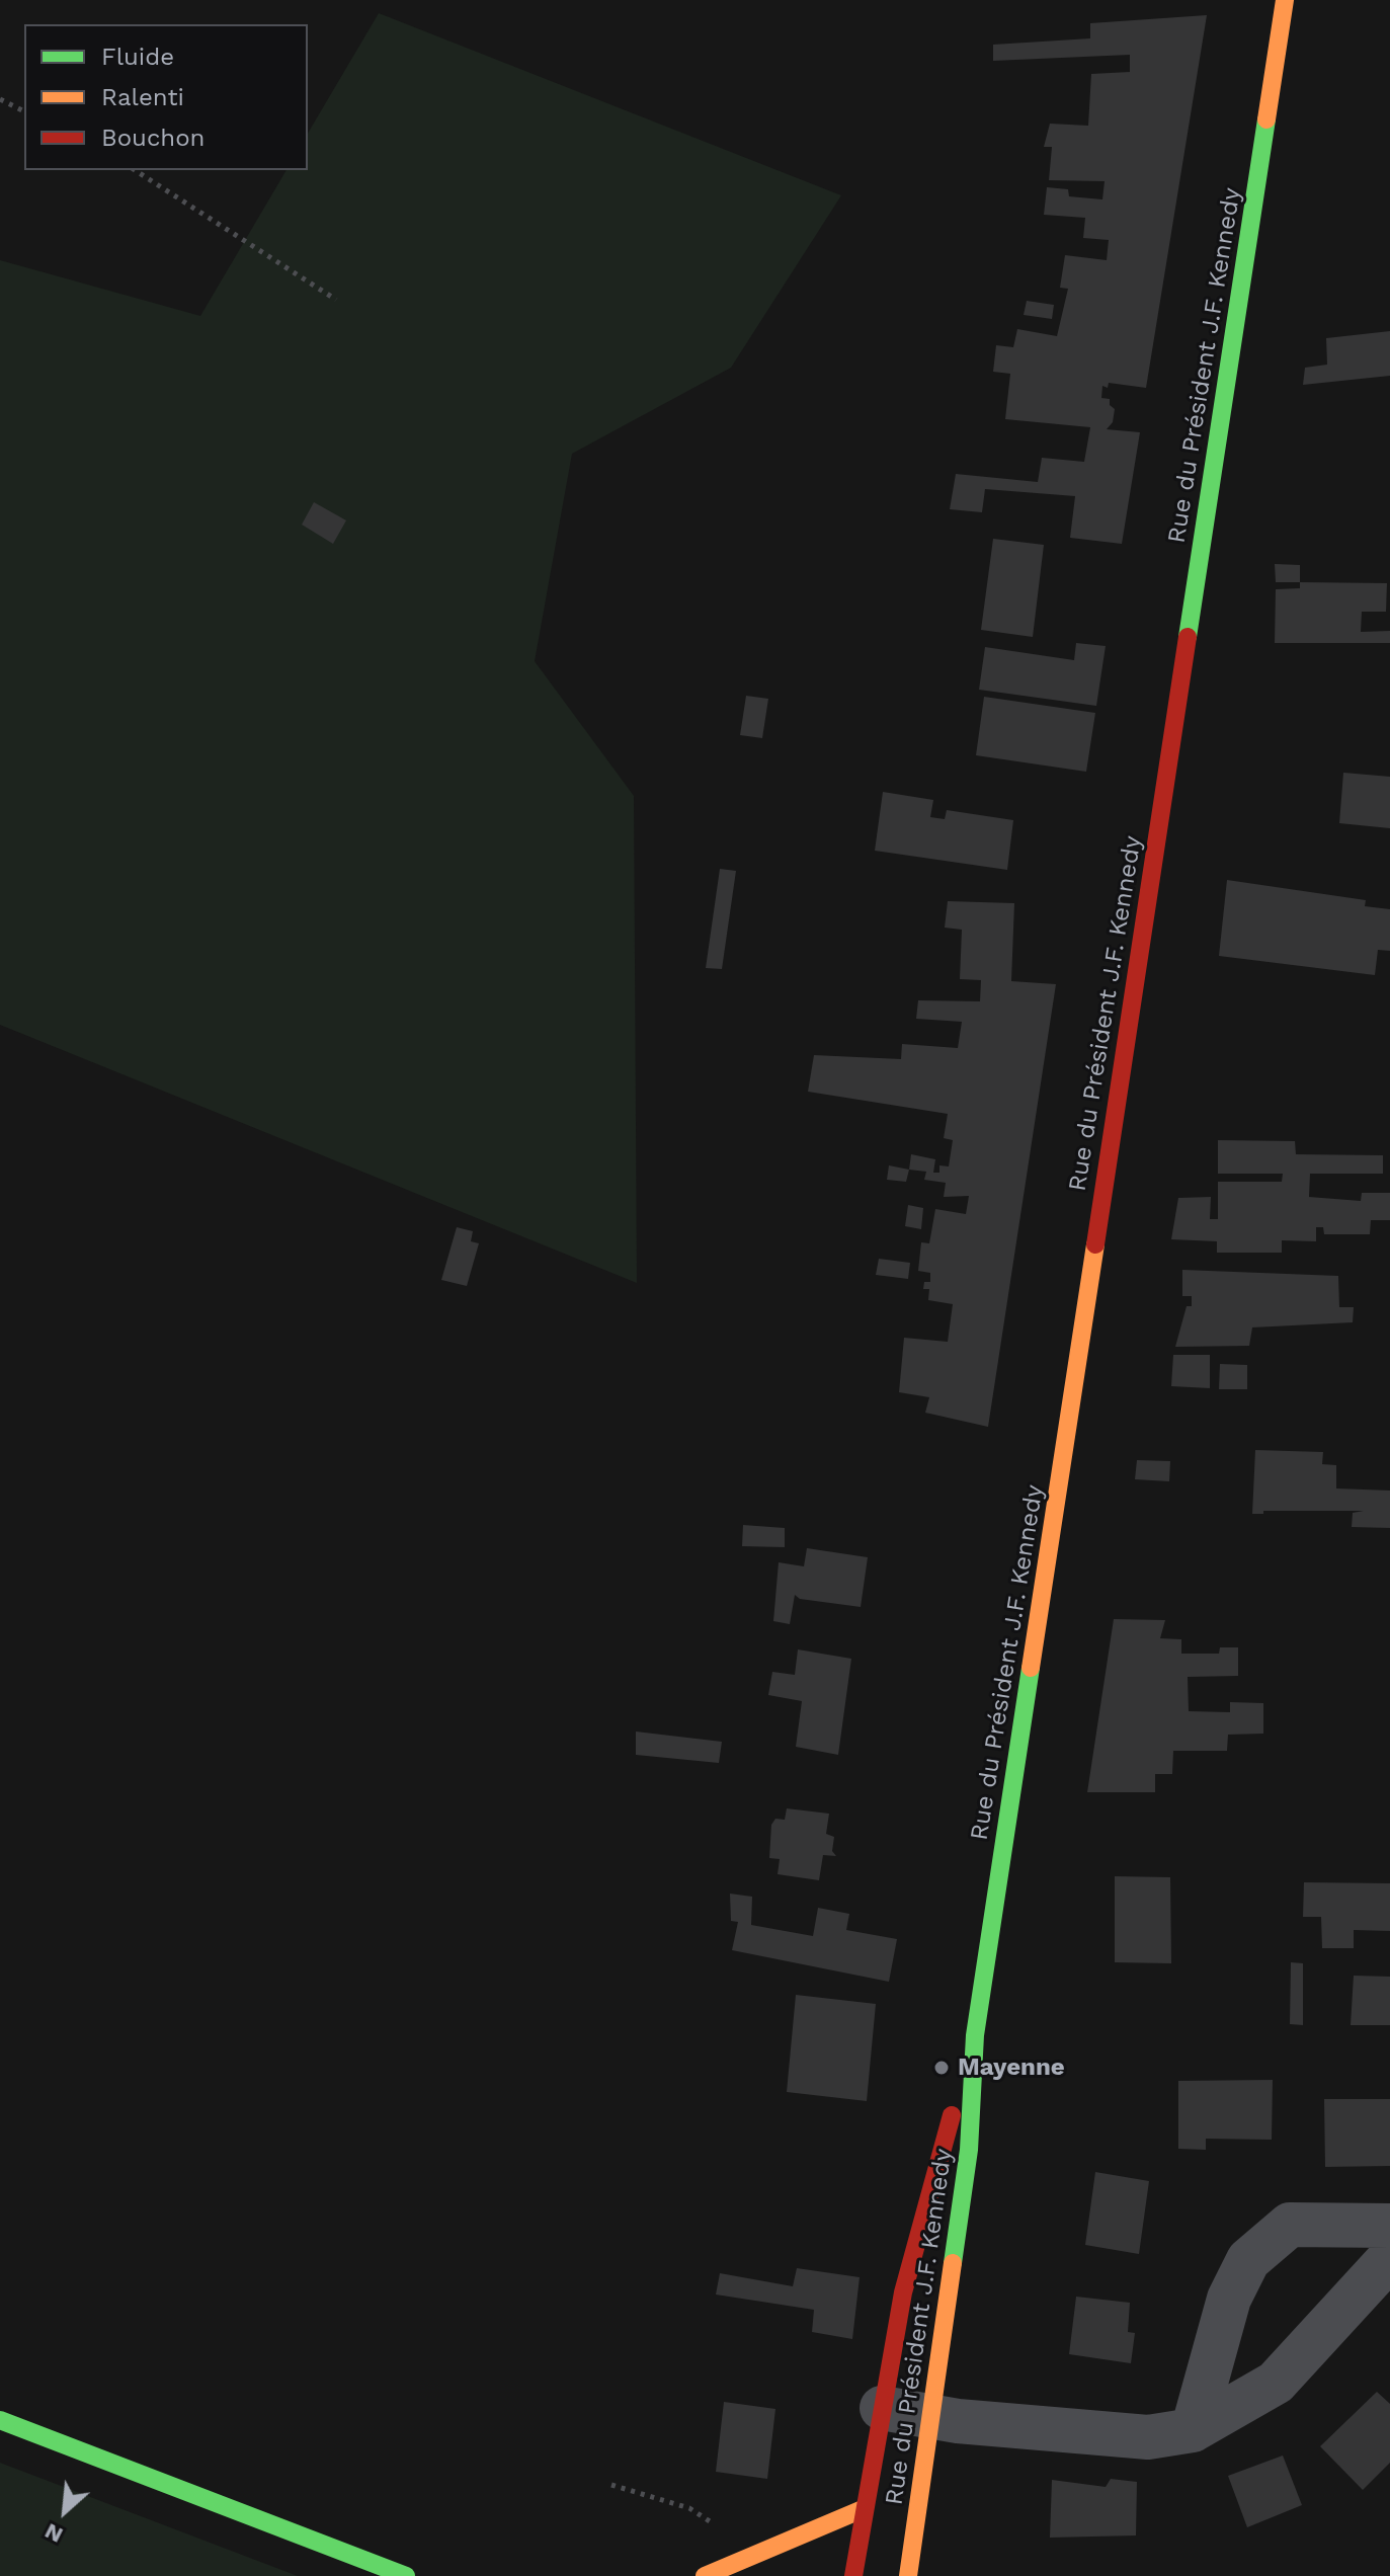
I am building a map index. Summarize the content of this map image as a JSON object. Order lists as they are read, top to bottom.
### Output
{
  "streets": {
    "main road": ["Rue du Président J.F. Kennedy"]
  },
  "places": ["Mayenne"],
  "legend": ["Fluide", "Ralenti", "Bouchon"],
  "north": "bottom left"
}
